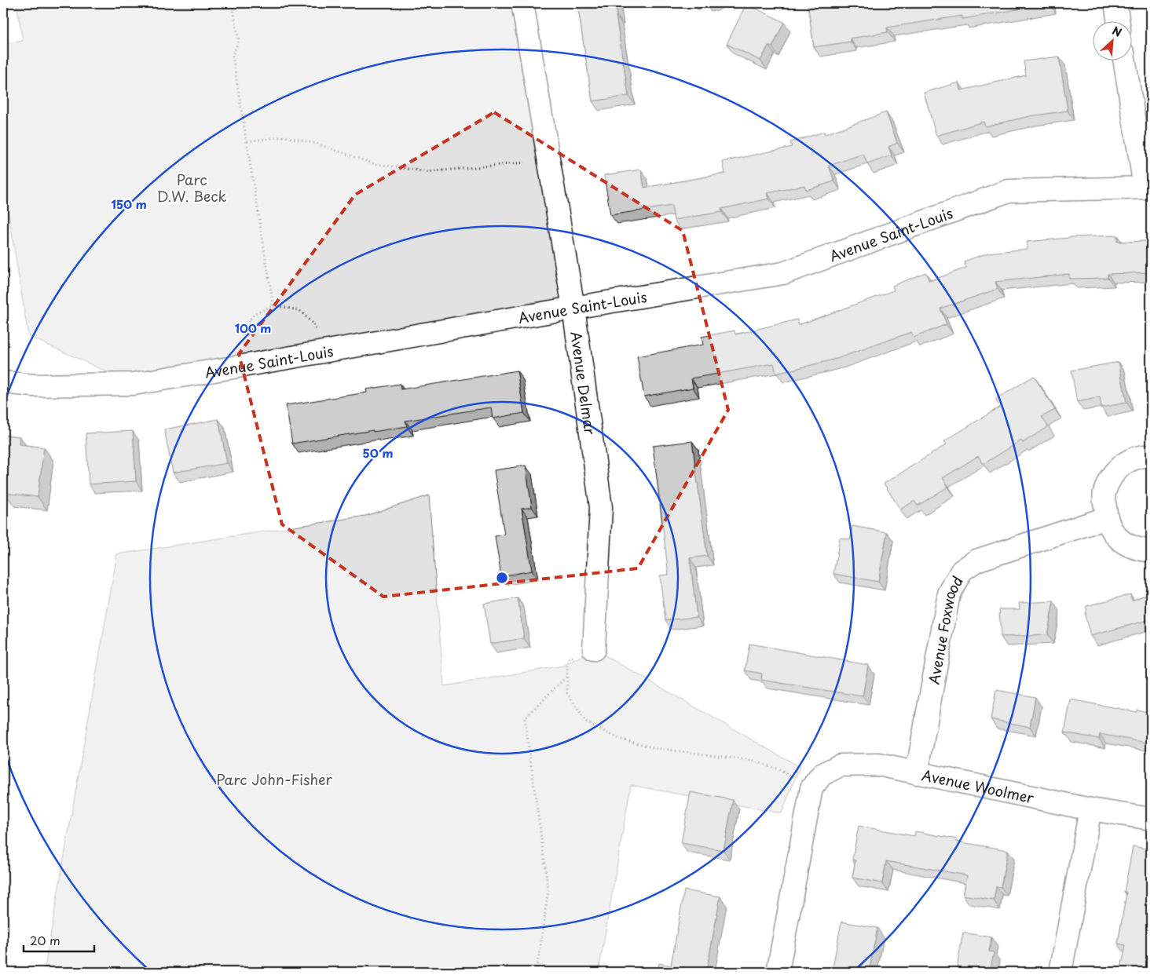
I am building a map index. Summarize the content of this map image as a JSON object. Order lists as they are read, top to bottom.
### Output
{
  "streets": {
    "street": [
      "Avenue Saint-Louis",
      "Avenue Delmar",
      "Avenue Foxwood",
      "Avenue Woolmer"
    ]
  },
  "crossings": [
    ["Avenue Saint-Louis", "Avenue Delmar"],
    ["Avenue Foxwood", "Avenue Woolmer"]
  ],
  "parks": ["Parc D.W. Beck", "Parc John-Fisher"],
  "scale_bar": "20 m",
  "north": "top right",
  "rings": ["150 m", "100 m", "50 m"]
}
